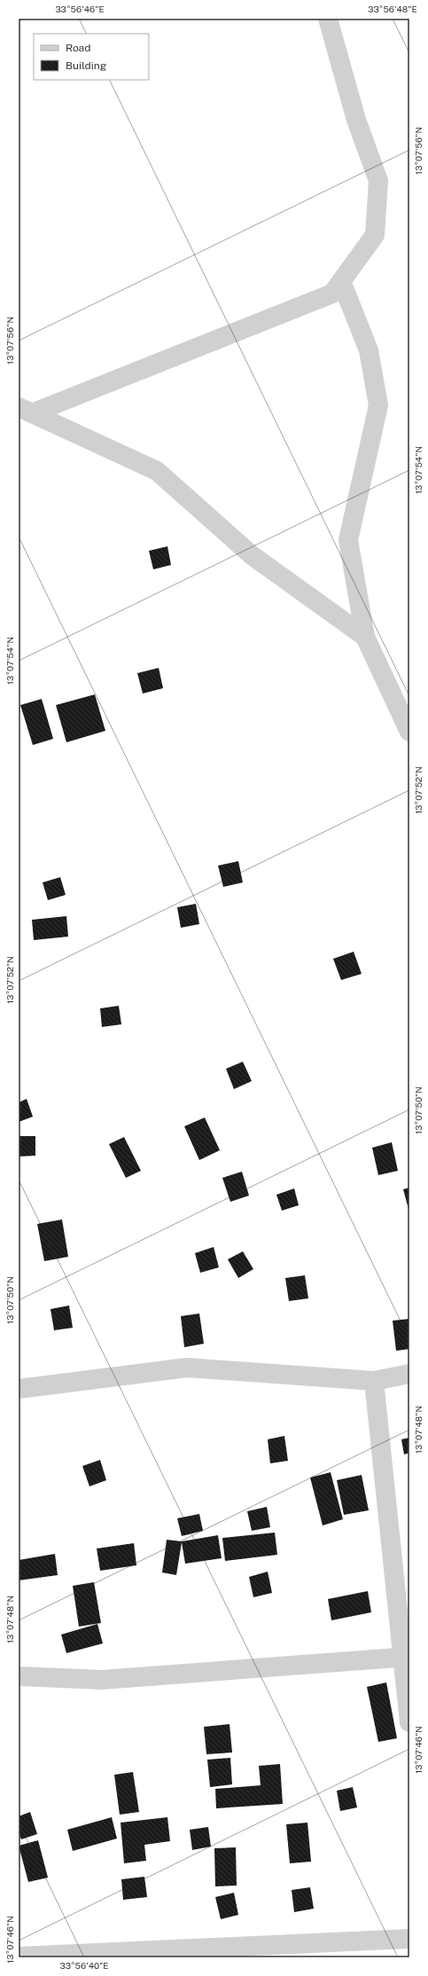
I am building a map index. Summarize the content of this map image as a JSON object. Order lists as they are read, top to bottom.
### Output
{
  "legend": ["Road", "Building"],
  "coordinates": [
    "33°56'46\"E",
    "33°56'48\"E",
    "13°07'56\"N",
    "13°07'54\"N",
    "13°07'52\"N",
    "13°07'50\"N",
    "13°07'48\"N",
    "13°07'46\"N",
    "33°56'40\"E"
  ]
}
